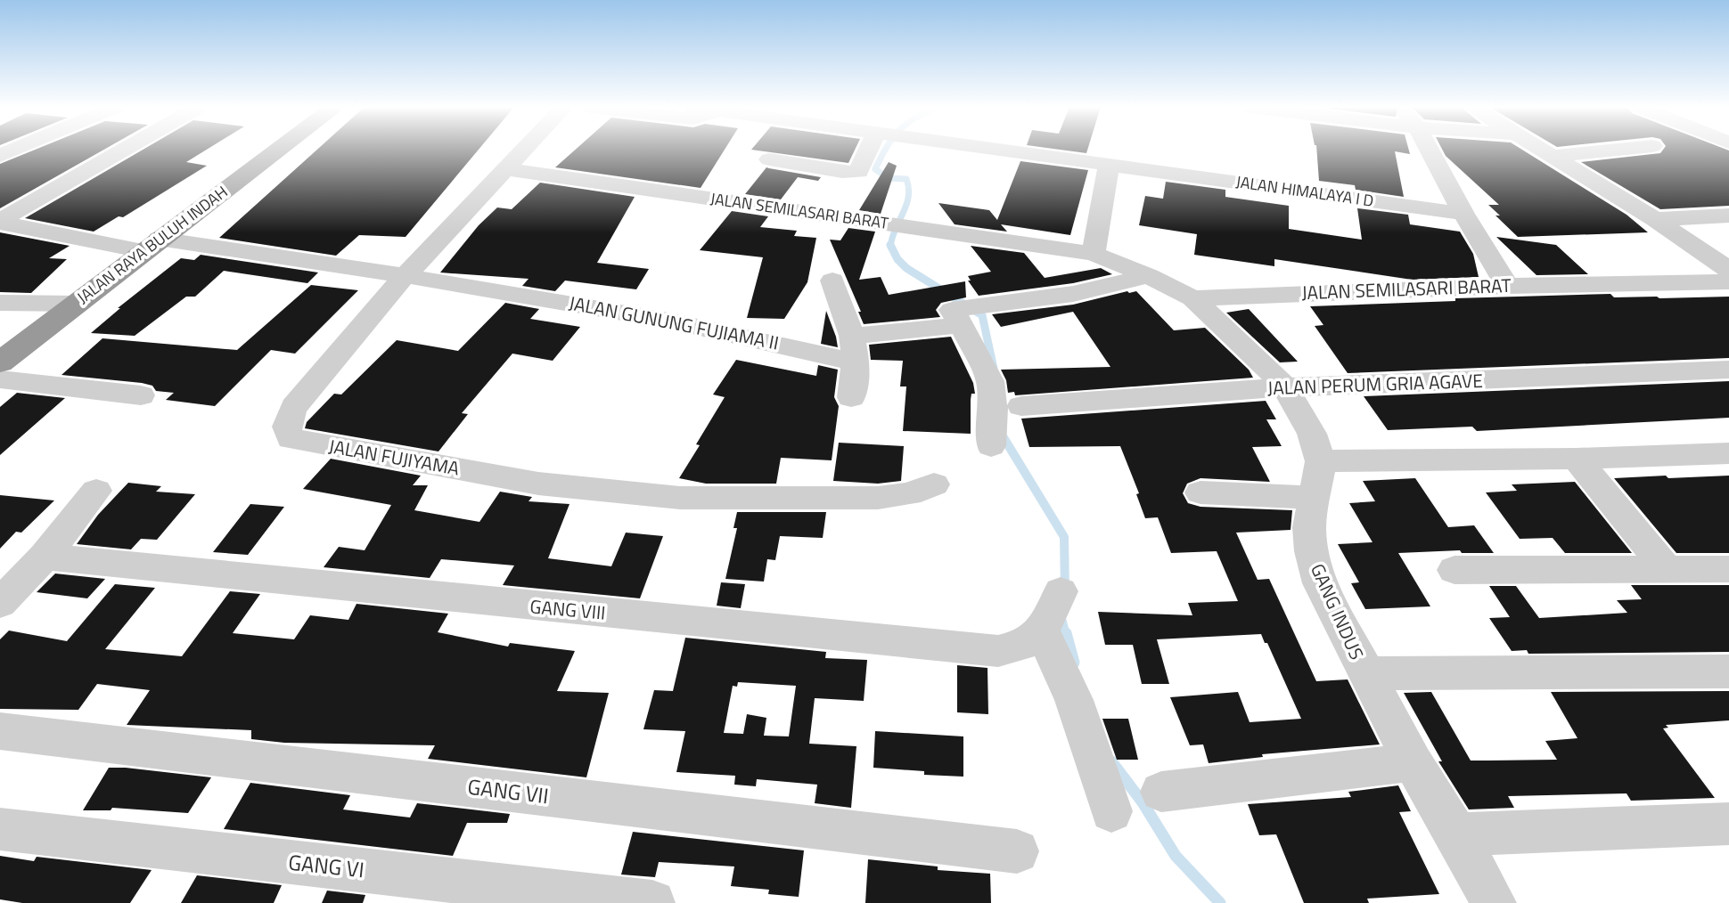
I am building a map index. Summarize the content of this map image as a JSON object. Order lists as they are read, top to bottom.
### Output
{
  "streets": {
    "highway": ["JALAN RAYA BULUH INDAH"],
    "street": [
      "JALAN HIMALAYA I D",
      "JALAN SEMILASARI BARAT",
      "JALAN GUNUNG FUJIAMA II",
      "JALAN PERUM GRIA AGAVE",
      "JALAN FUJIYAMA",
      "GANG VIII",
      "GANG INDUS",
      "GANG VII",
      "GANG VI"
    ]
  },
  "crossings": [
    ["JALAN SEMILASARI BARAT", "JALAN FUJIYAMA"],
    ["JALAN SEMILASARI BARAT", "GANG INDUS"],
    ["JALAN RAYA BULUH INDAH", "JALAN GUNUNG FUJIAMA II"],
    ["JALAN GUNUNG FUJIAMA II", "JALAN FUJIYAMA"],
    ["JALAN PERUM GRIA AGAVE", "GANG INDUS"]
  ]
}
